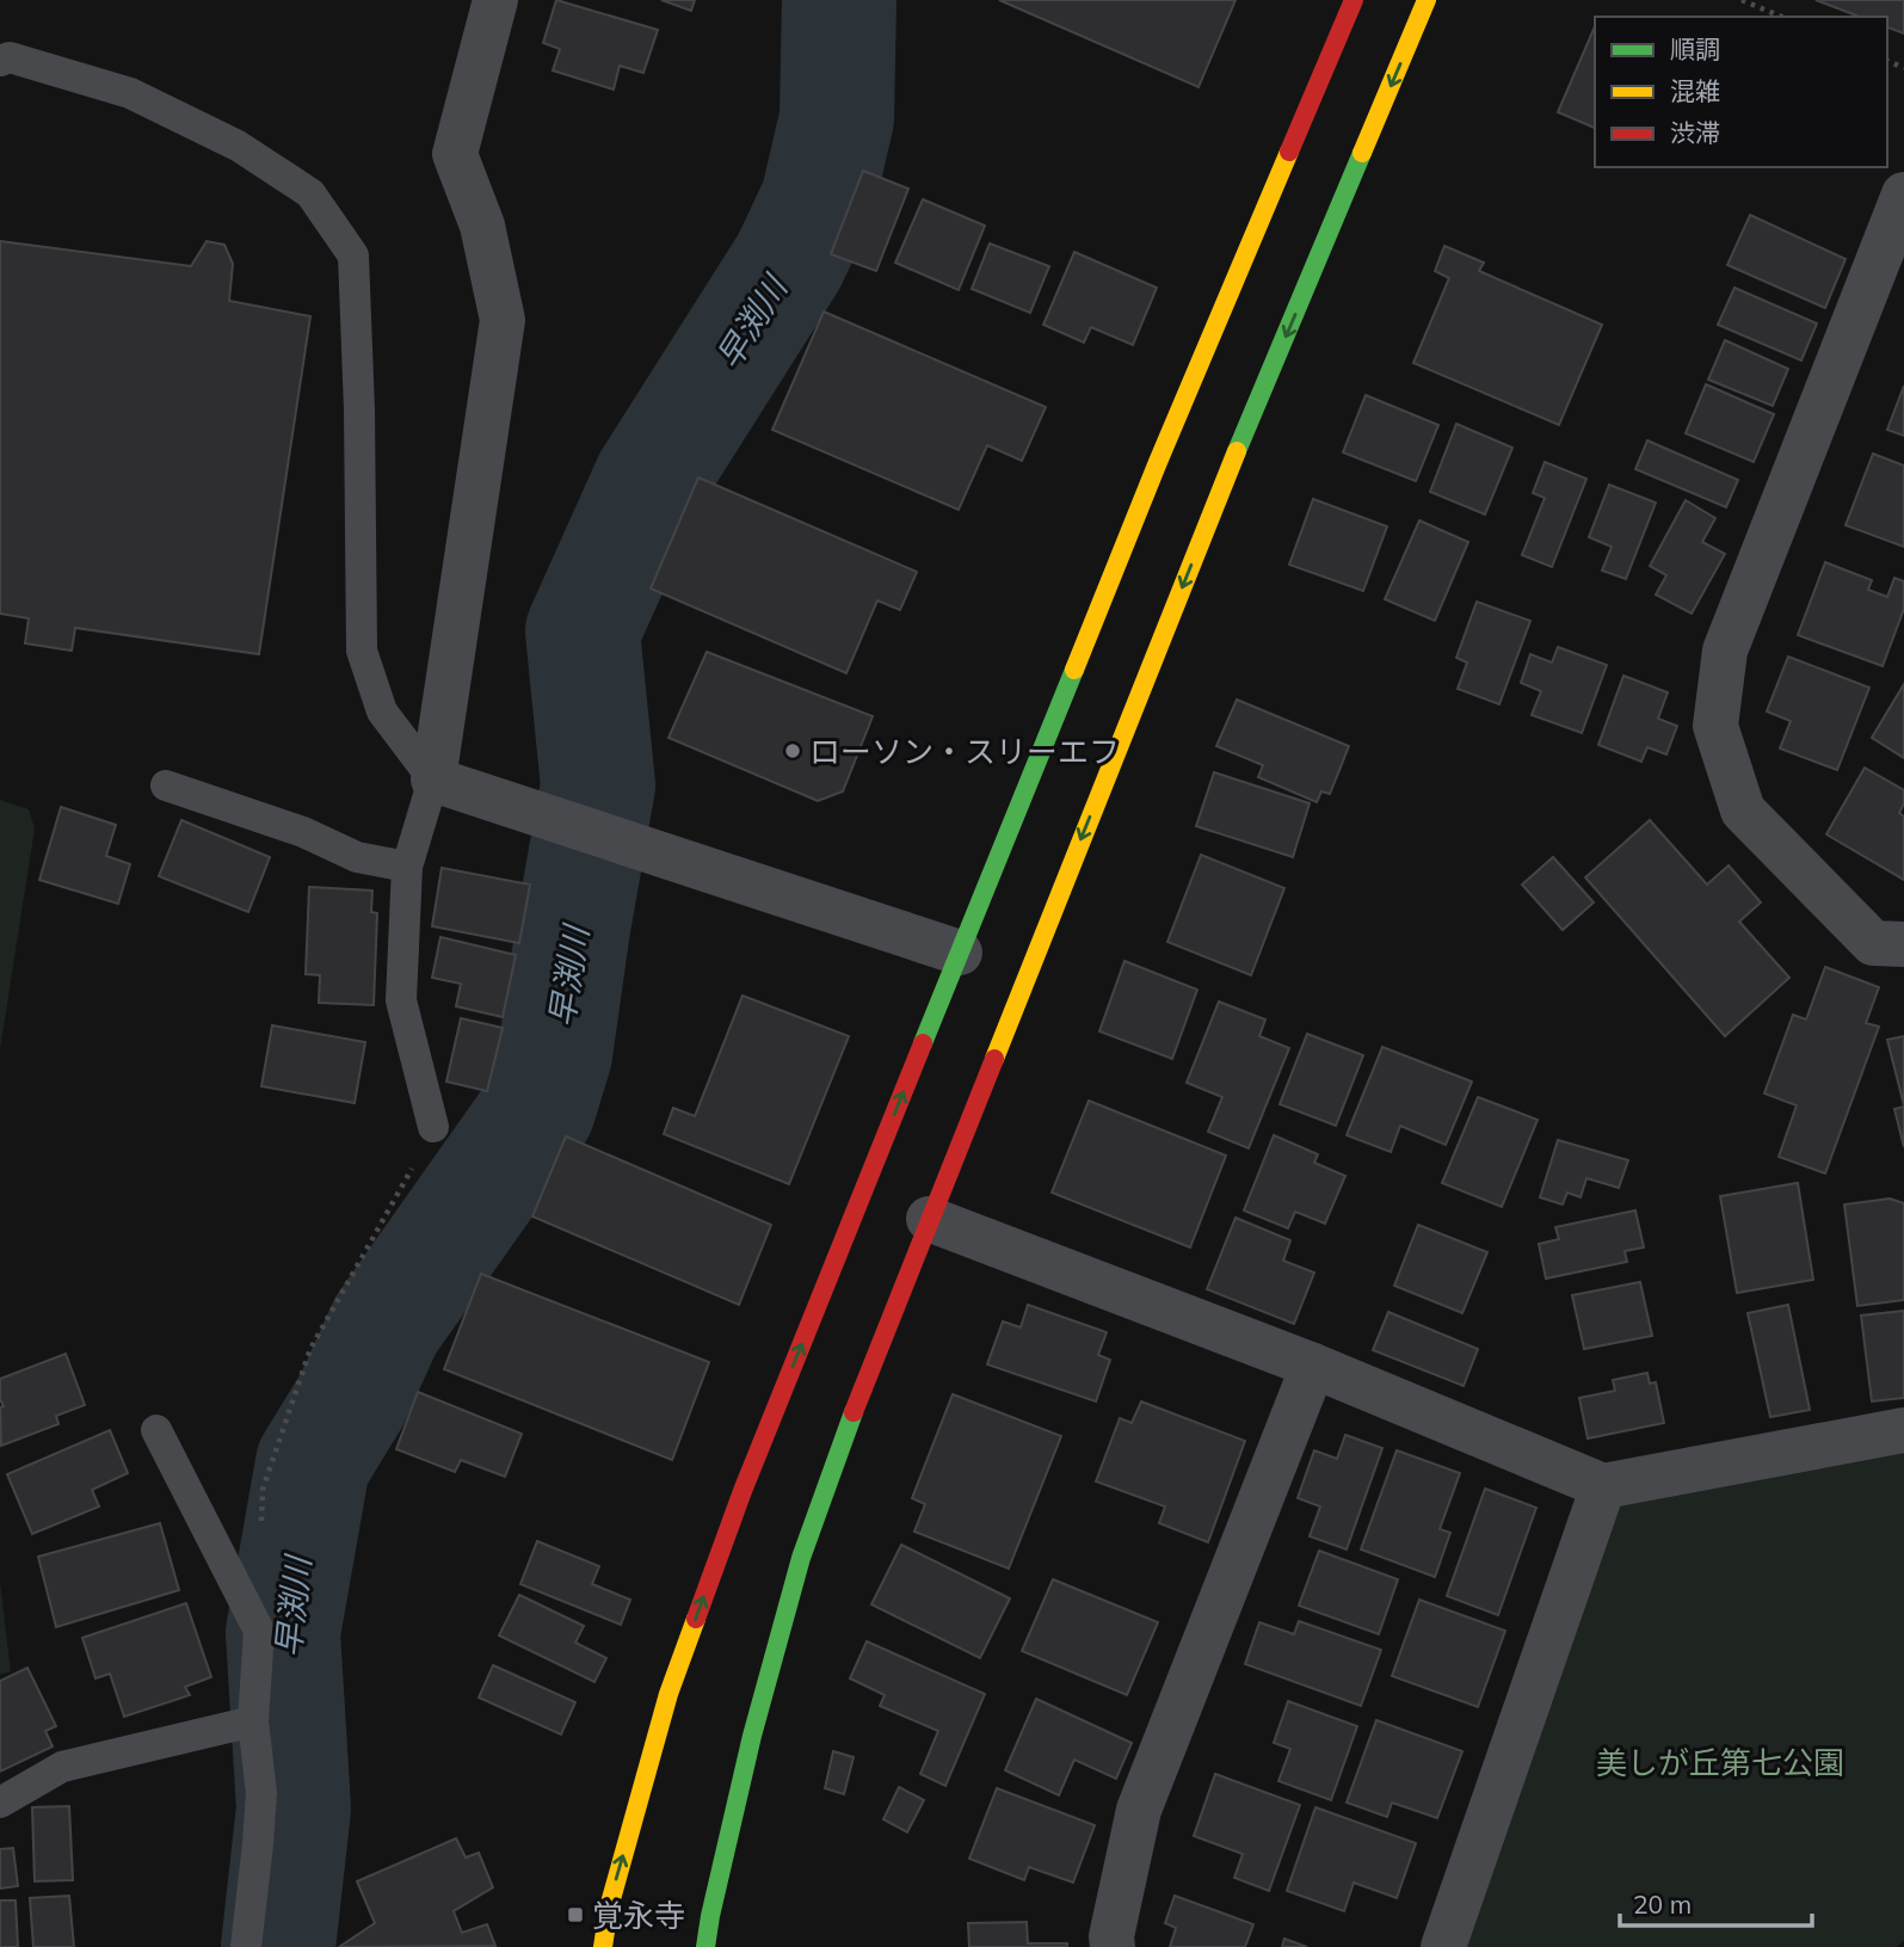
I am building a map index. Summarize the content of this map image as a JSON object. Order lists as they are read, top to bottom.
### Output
{
  "water": ["早渕川"],
  "parks": ["美しが丘第七公園"],
  "places": {
    "other": ["ローソン・スリーエフ"],
    "transit": ["覚永寺"]
  },
  "legend": ["順調", "混雑", "渋滞"],
  "scale_bar": "20 m"
}
